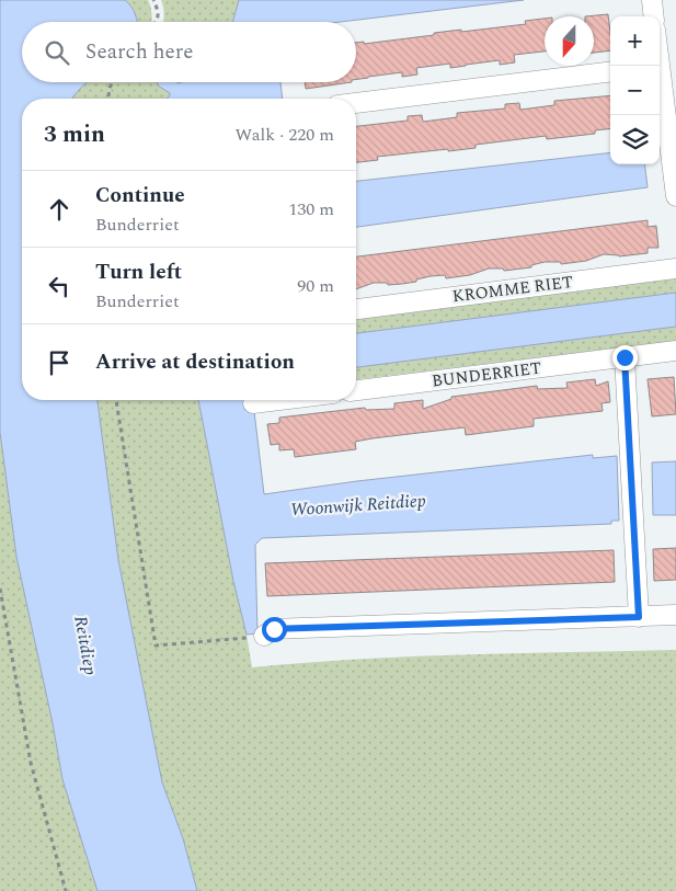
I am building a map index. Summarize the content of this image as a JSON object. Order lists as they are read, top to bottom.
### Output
{
  "streets": {
    "street": ["KROMME RIET", "BUNDERRIET"]
  },
  "water": ["Woonwijk Reitdiep", "Reitdiep"],
  "north": "bottom",
  "page": {
    "map_buttons": ["+", "−"],
    "search": "Search here",
    "heading": ["3 min", "Walk · 220 m"],
    "list": [
      ["Continue", "Bunderriet", "130 m"],
      ["Turn left", "Bunderriet", "90 m"],
      "Arrive at destination"
    ]
  }
}
